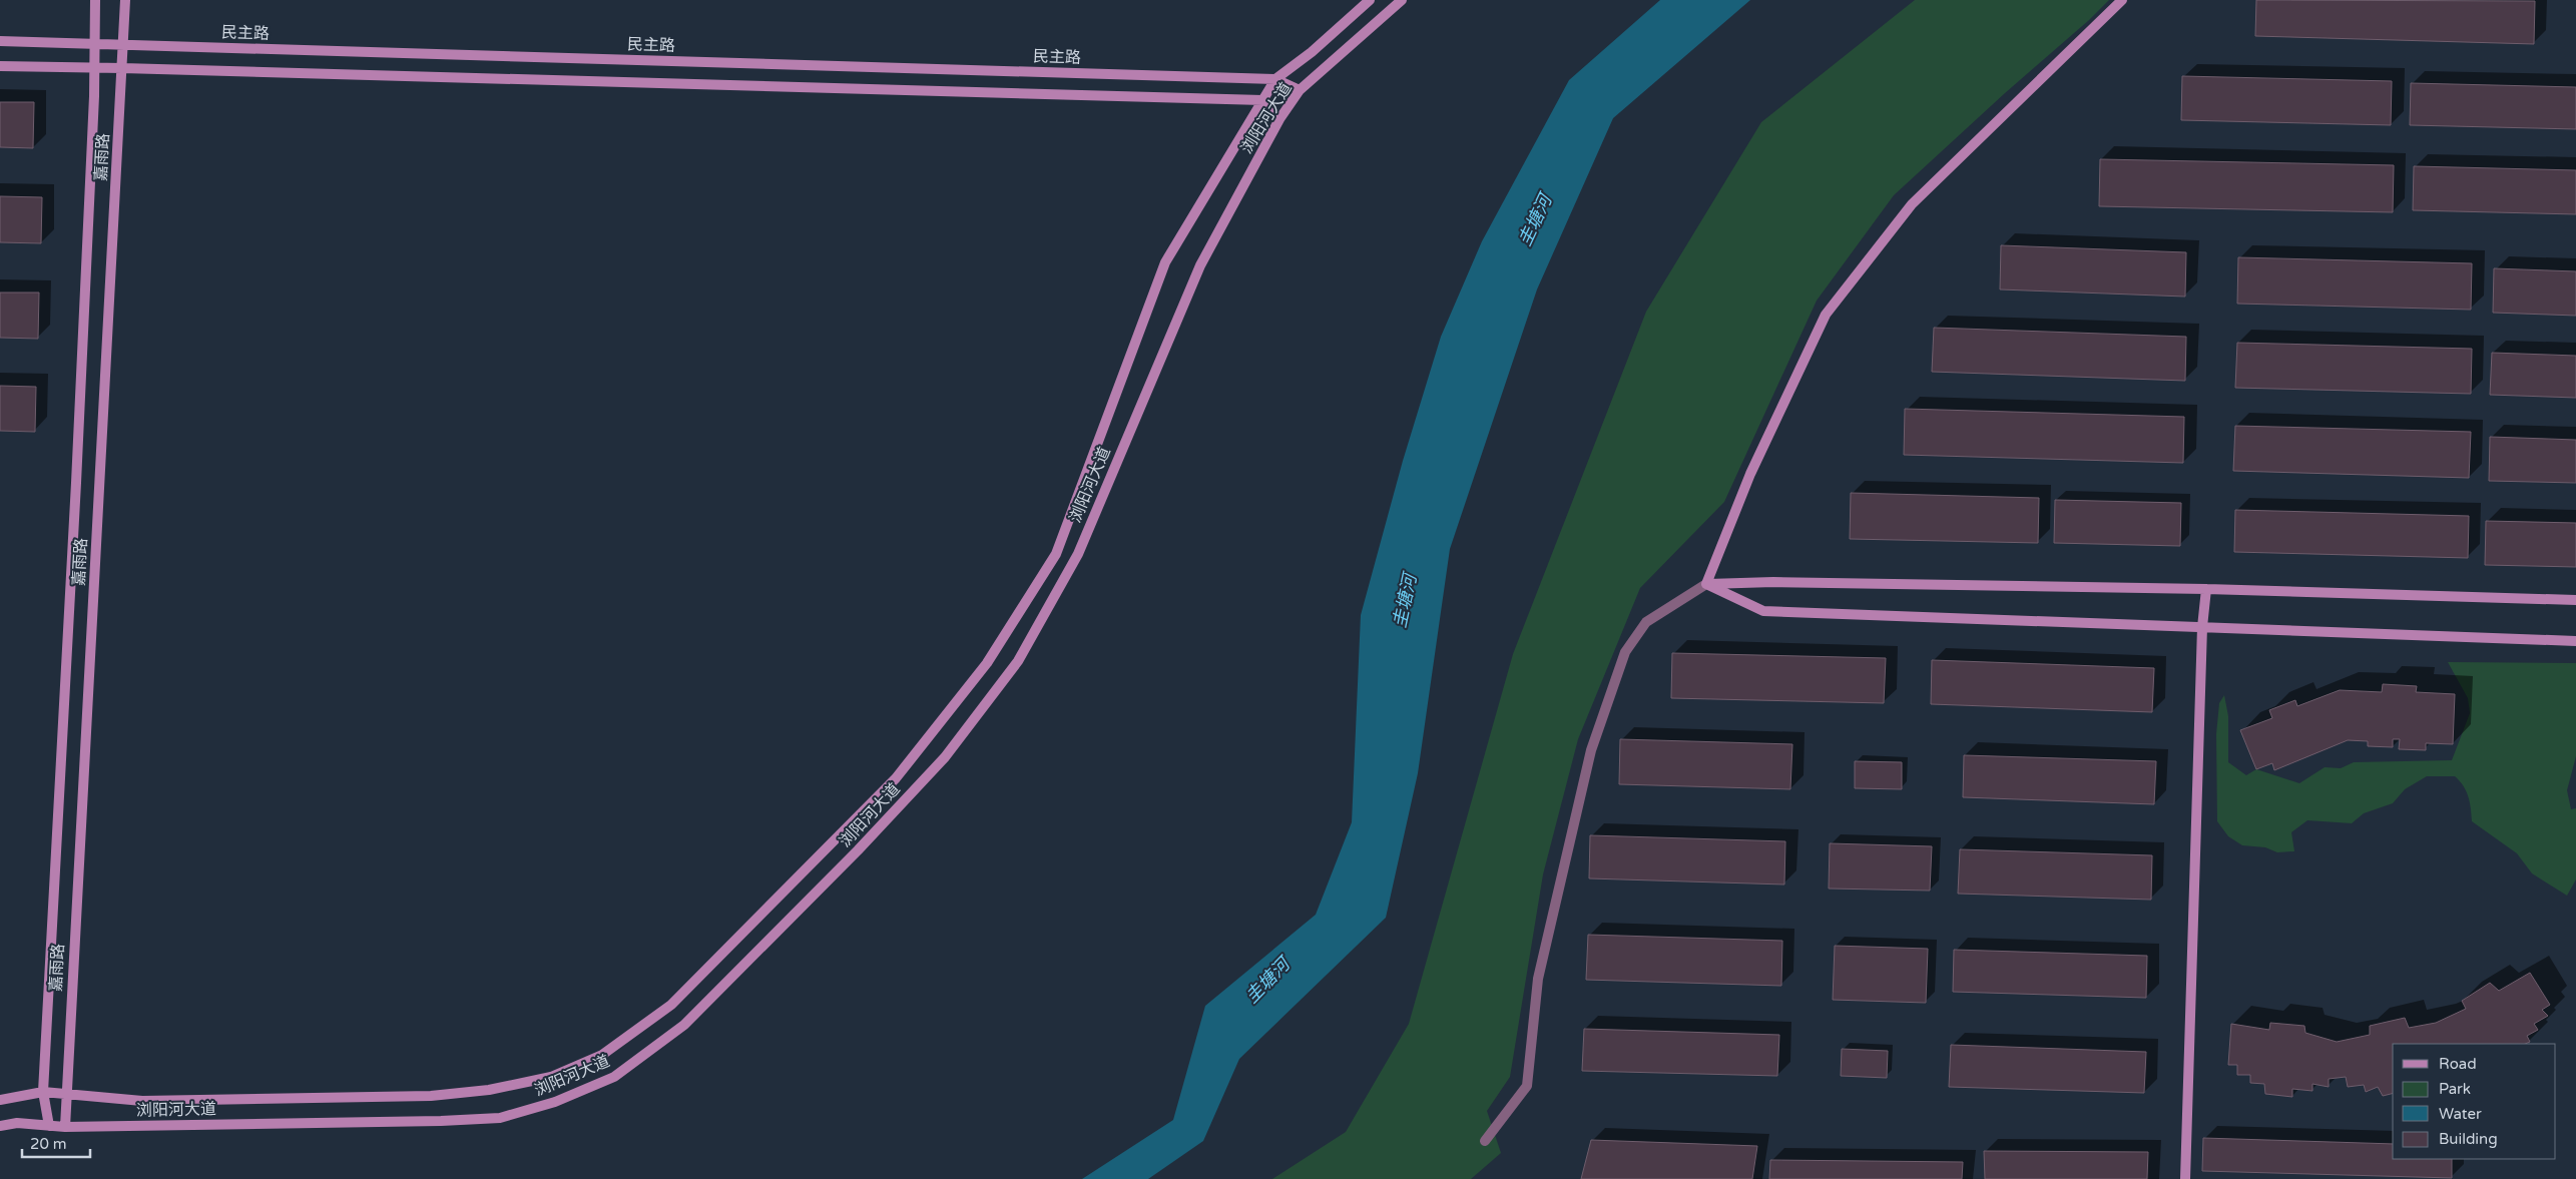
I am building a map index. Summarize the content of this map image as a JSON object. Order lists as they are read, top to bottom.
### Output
{
  "streets": {
    "main road": ["民主路", "浏阳河大道", "嘉雨路"]
  },
  "crossings": [
    ["民主路", "浏阳河大道"],
    ["民主路", "嘉雨路"],
    ["浏阳河大道", "嘉雨路"]
  ],
  "water": ["圭塘河"],
  "legend": [
    "Road",
    "Park",
    "Water",
    "Building"
  ],
  "scale_bar": "20 m"
}
